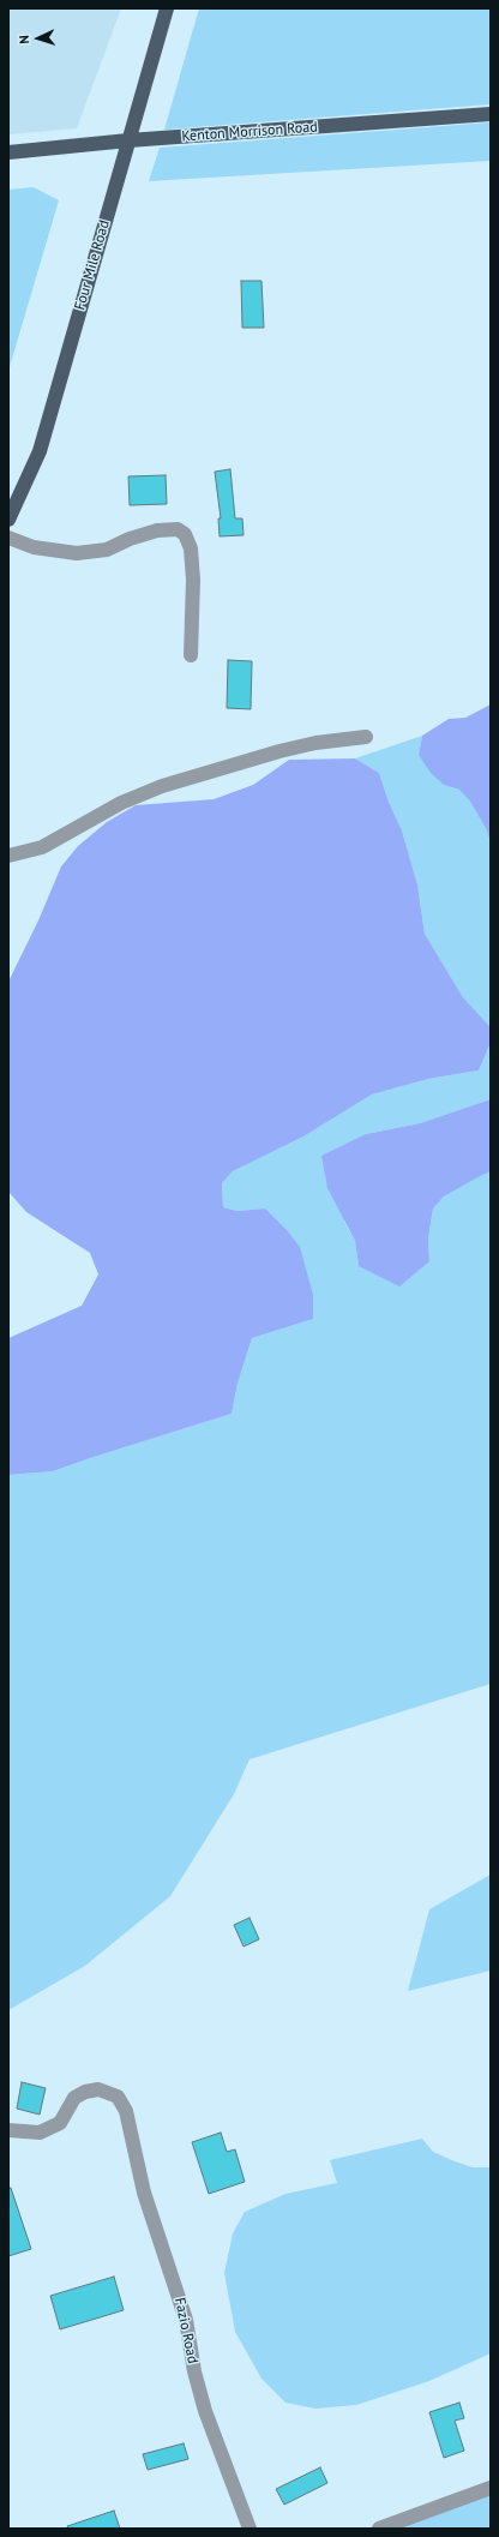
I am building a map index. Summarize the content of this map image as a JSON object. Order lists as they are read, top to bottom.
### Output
{
  "streets": {
    "main road": ["Kenton Morrison Road", "Four Mile Road"],
    "street": ["Fazio Road"]
  },
  "crossings": [
    ["Kenton Morrison Road", "Four Mile Road"]
  ],
  "north": "left"
}
